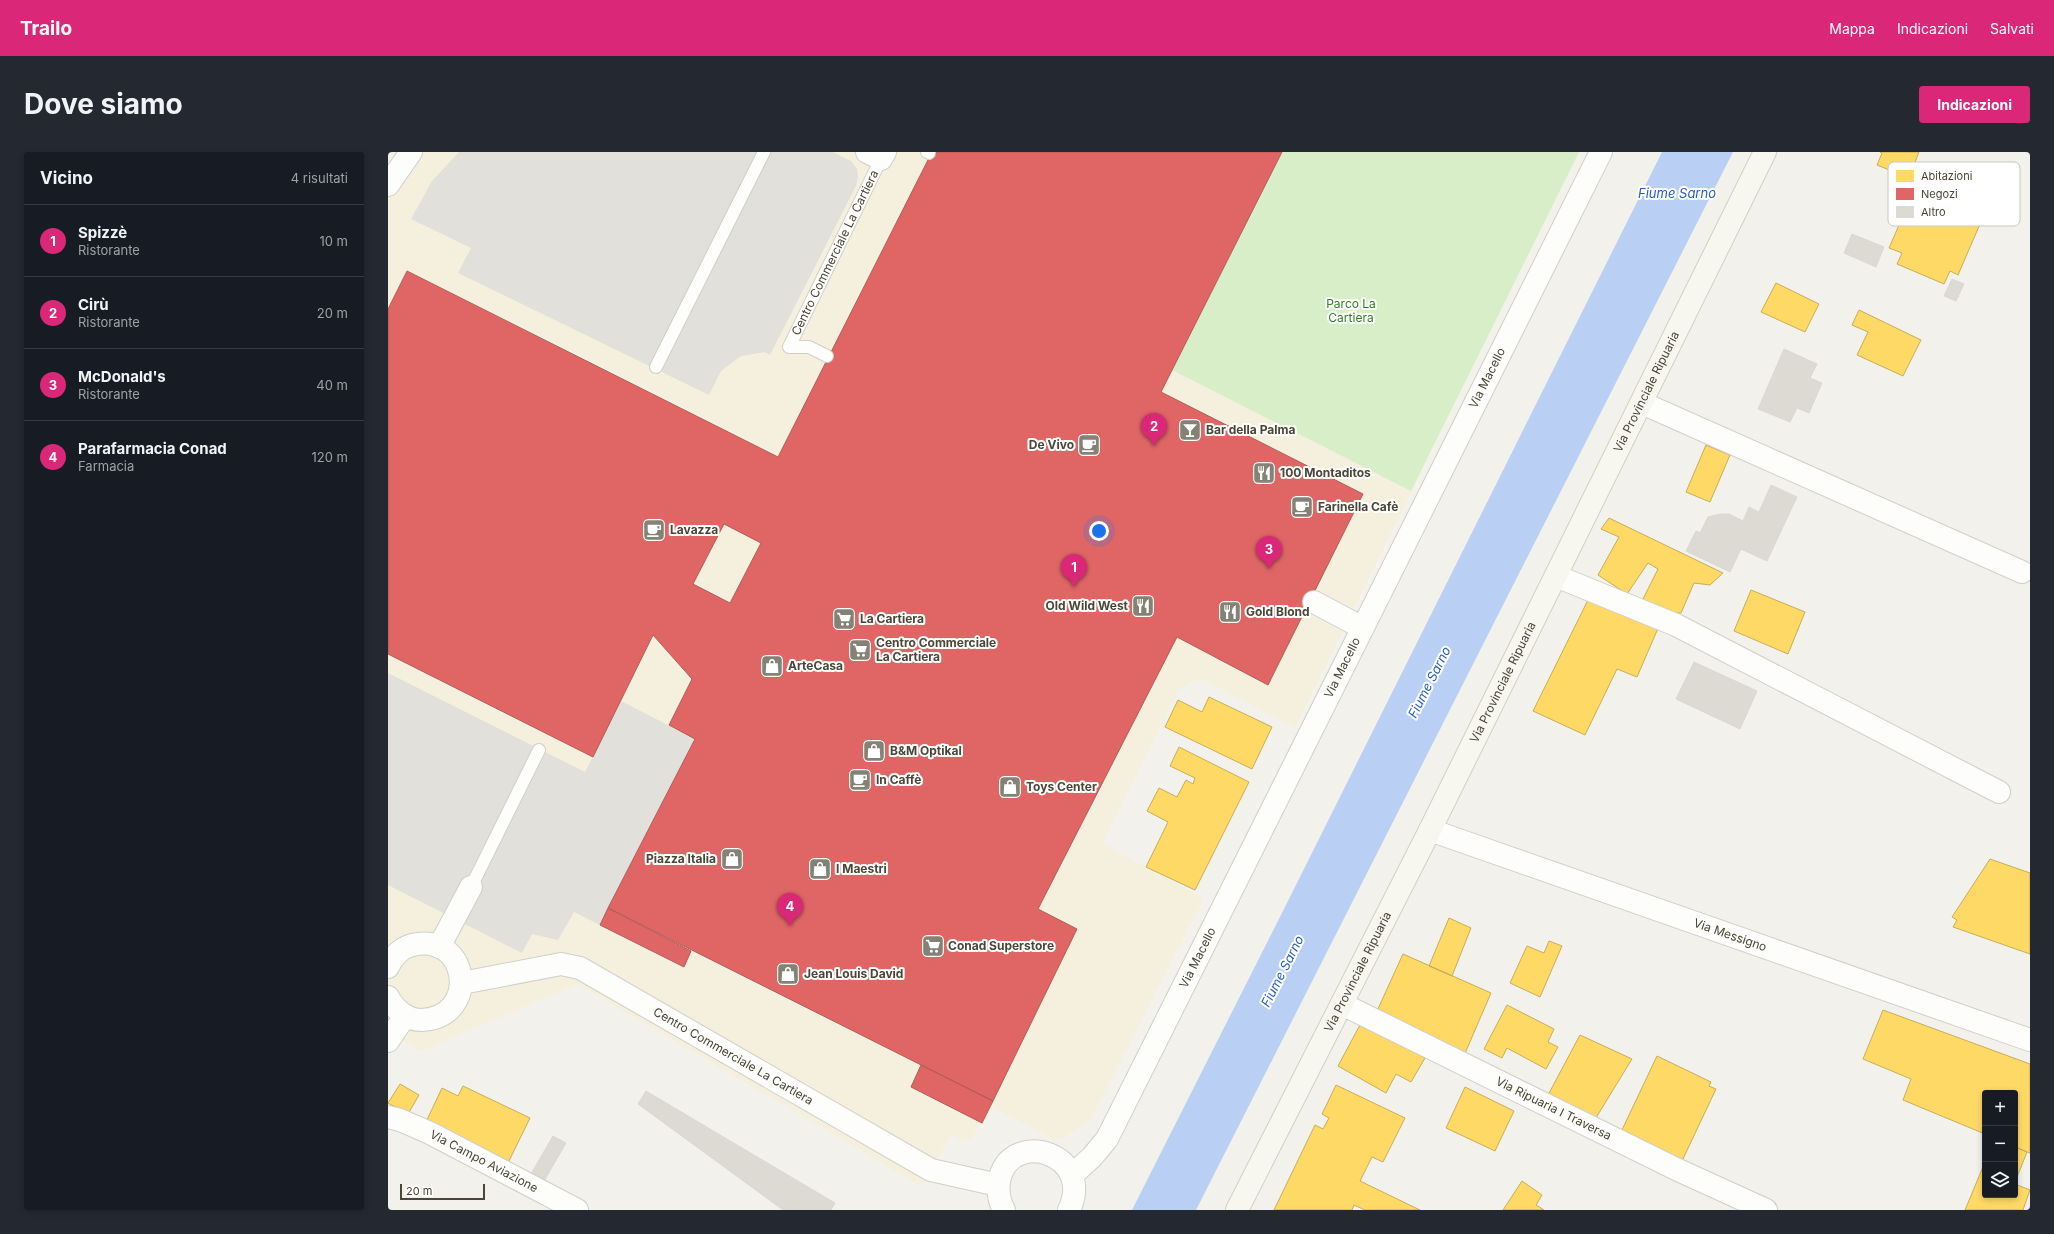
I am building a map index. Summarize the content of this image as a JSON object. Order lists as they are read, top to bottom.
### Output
{
  "streets": {
    "main road": ["Via Provinciale Ripuaria"],
    "street": [
      "Centro Commerciale La Cartiera",
      "Via Macello",
      "Via Messigno",
      "Via Ripuaria I Traversa",
      "Via Campo Aviazione"
    ]
  },
  "crossings": [
    ["Via Provinciale Ripuaria", "Via Messigno"],
    ["Via Provinciale Ripuaria", "Via Ripuaria I Traversa"]
  ],
  "water": ["Fiume Sarno"],
  "parks": ["Parco La Cartiera"],
  "places": {
    "bar": ["Bar della Palma"],
    "cafe": [
      "De Vivo",
      "Farinella Cafè",
      "Lavazza",
      "In Caffè"
    ],
    "restaurant": ["100 Montaditos", "Old Wild West", "Gold Blond"],
    "supermarket": ["La Cartiera", "Centro Commerciale La Cartiera", "Conad Superstore"],
    "shop": [
      "ArteCasa",
      "B&M Optikal",
      "Toys Center",
      "Piazza Italia",
      "I Maestri",
      "Jean Louis David"
    ]
  },
  "legend": ["Abitazioni", "Negozi", "Altro"],
  "scale_bar": "20 m",
  "page": {
    "header": "Trailo",
    "nav": ["Mappa", "Indicazioni", "Salvati"],
    "buttons": "Indicazioni",
    "title": "Dove siamo",
    "heading": ["Vicino", "4 risultati"],
    "list": [
      {
        "mark": "1",
        "name": "Spizzè",
        "note": "Ristorante",
        "value": "10 m"
      },
      {
        "mark": "2",
        "name": "Cirù",
        "note": "Ristorante",
        "value": "20 m"
      },
      {
        "mark": "3",
        "name": "McDonald's",
        "note": "Ristorante",
        "value": "40 m"
      },
      {
        "mark": "4",
        "name": "Parafarmacia Conad",
        "note": "Farmacia",
        "value": "120 m"
      }
    ],
    "pins": [
      "2",
      "3",
      "1",
      "4"
    ],
    "map_buttons": ["+", "−"],
    "scale": "20 m"
  }
}
